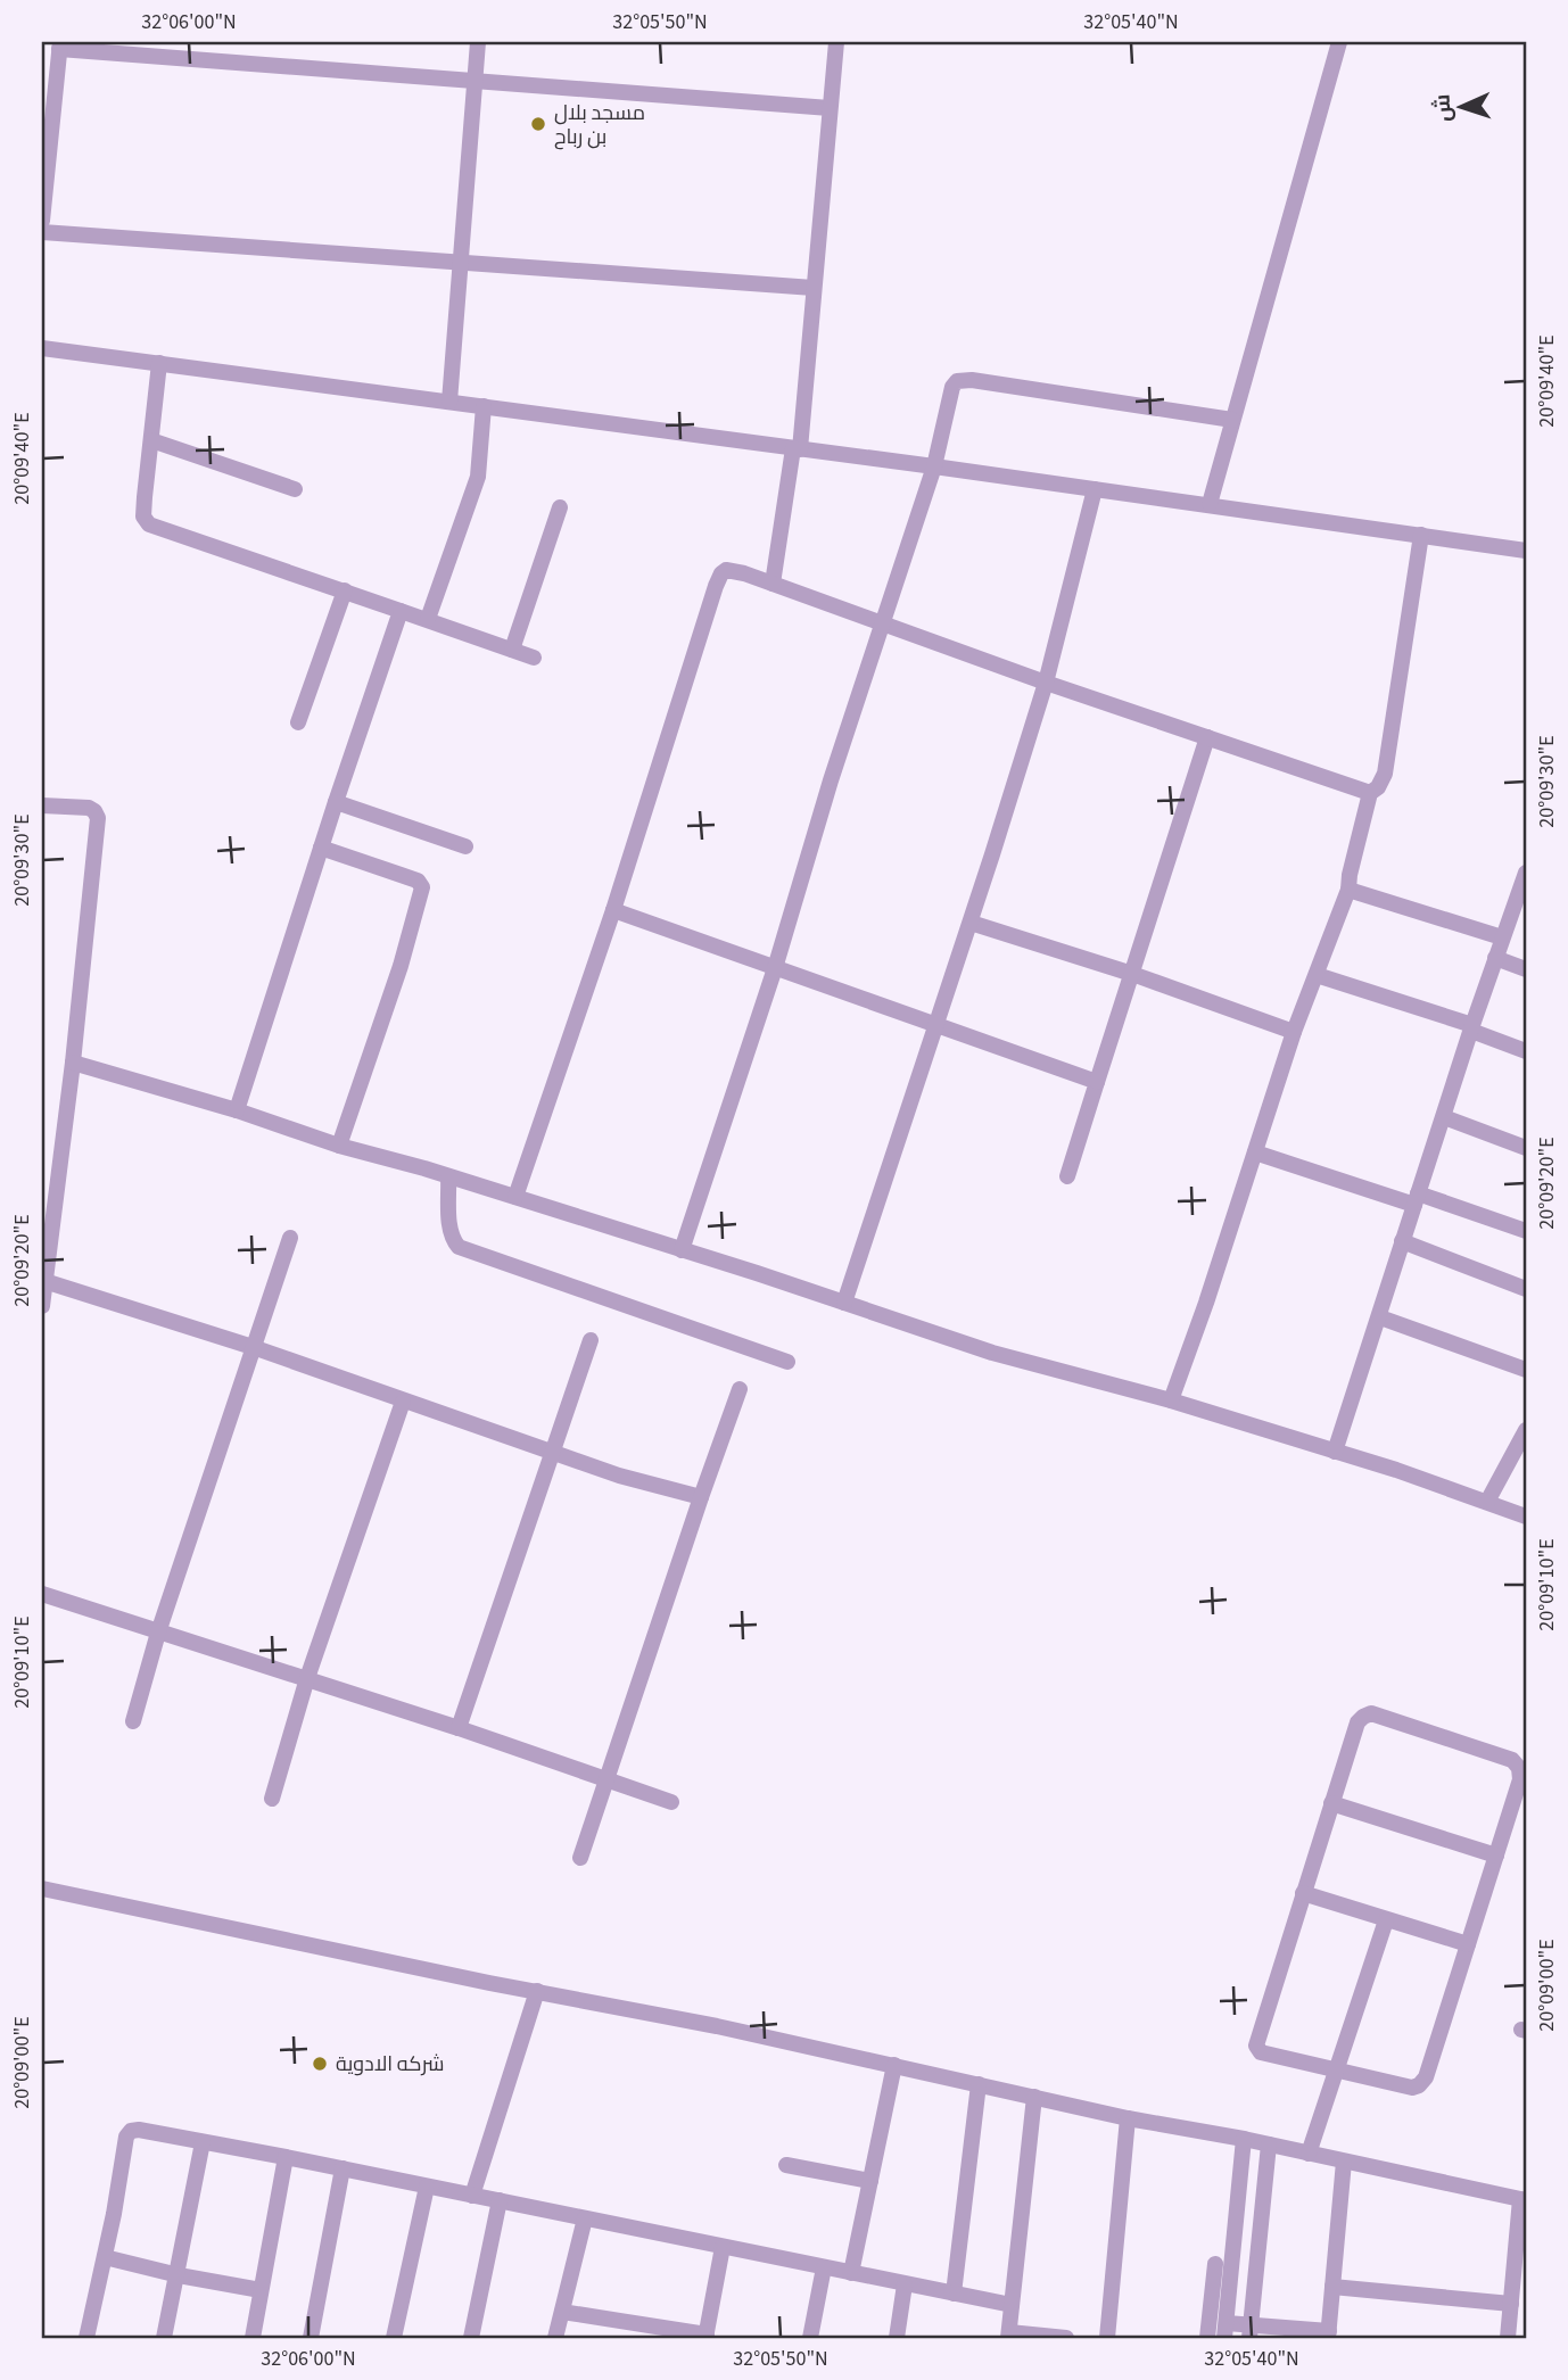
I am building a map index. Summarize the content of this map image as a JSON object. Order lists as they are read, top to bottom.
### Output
{
  "places": ["مسجد بلال بن رباح", "شركه الادوية"],
  "north": "left",
  "coordinates": [
    "32°06'00\"N",
    "32°05'50\"N",
    "32°05'40\"N",
    "20°09'40\"E",
    "20°09'30\"E",
    "20°09'20\"E",
    "20°09'10\"E",
    "20°09'00\"E"
  ]
}
